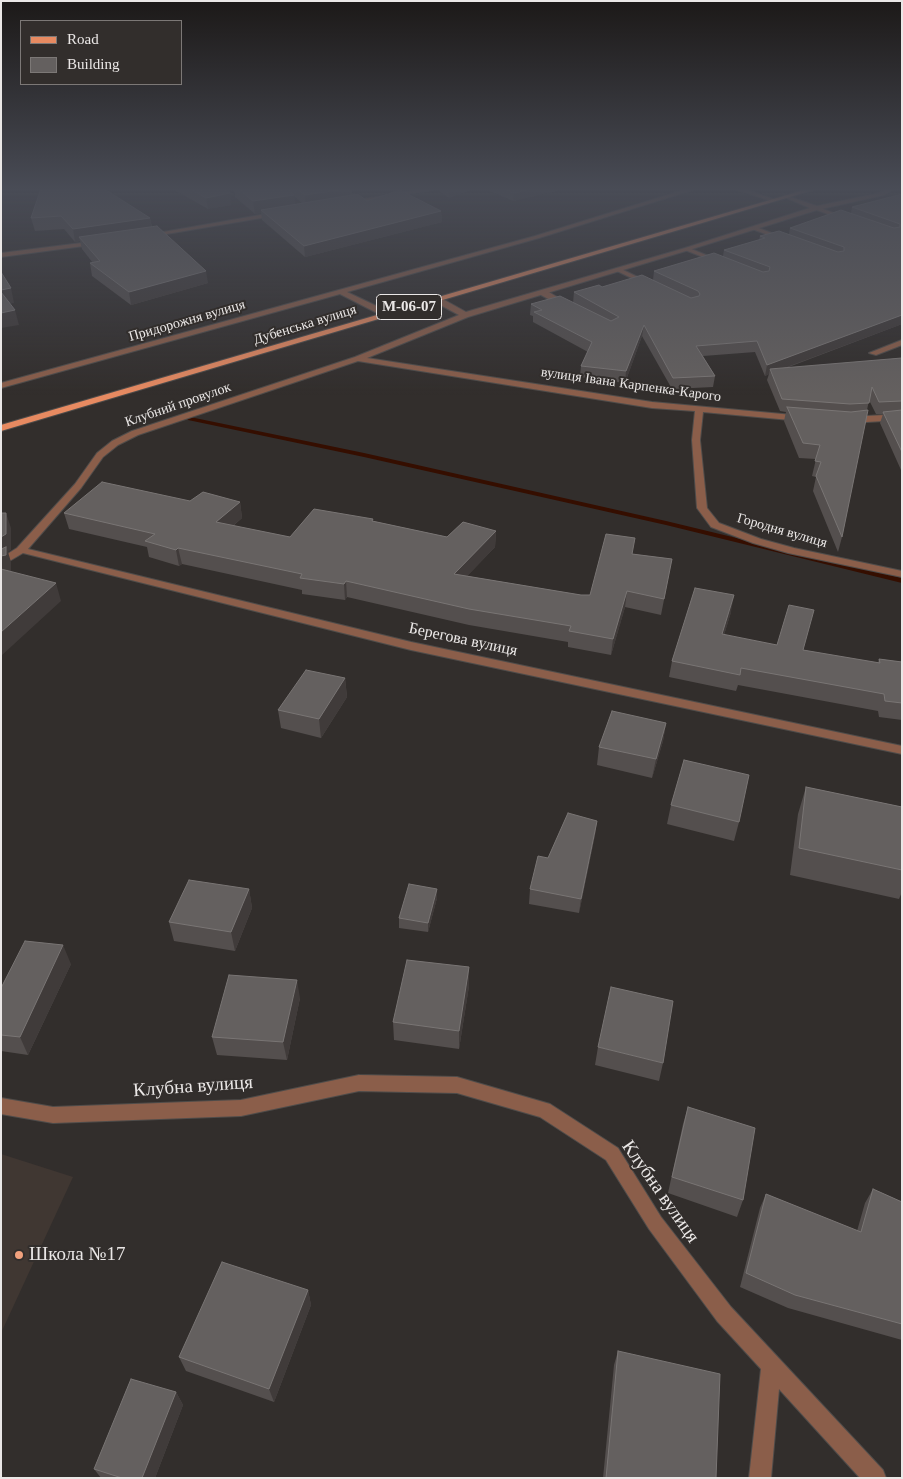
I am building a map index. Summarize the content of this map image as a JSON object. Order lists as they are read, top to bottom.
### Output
{
  "streets": {
    "main road": ["М-06-07", "Дубенська вулиця"],
    "street": [
      "Придорожня вулиця",
      "вулиця Івана Карпенка-Карого",
      "Клубний провулок",
      "Городня вулиця",
      "Берегова вулиця",
      "Клубна вулиця"
    ]
  },
  "crossings": [
    ["вулиця Івана Карпенка-Карого", "Клубний провулок"],
    ["вулиця Івана Карпенка-Карого", "Городня вулиця"],
    ["Клубний провулок", "Берегова вулиця"]
  ],
  "places": ["Школа №17"],
  "legend": ["Road", "Building"]
}
